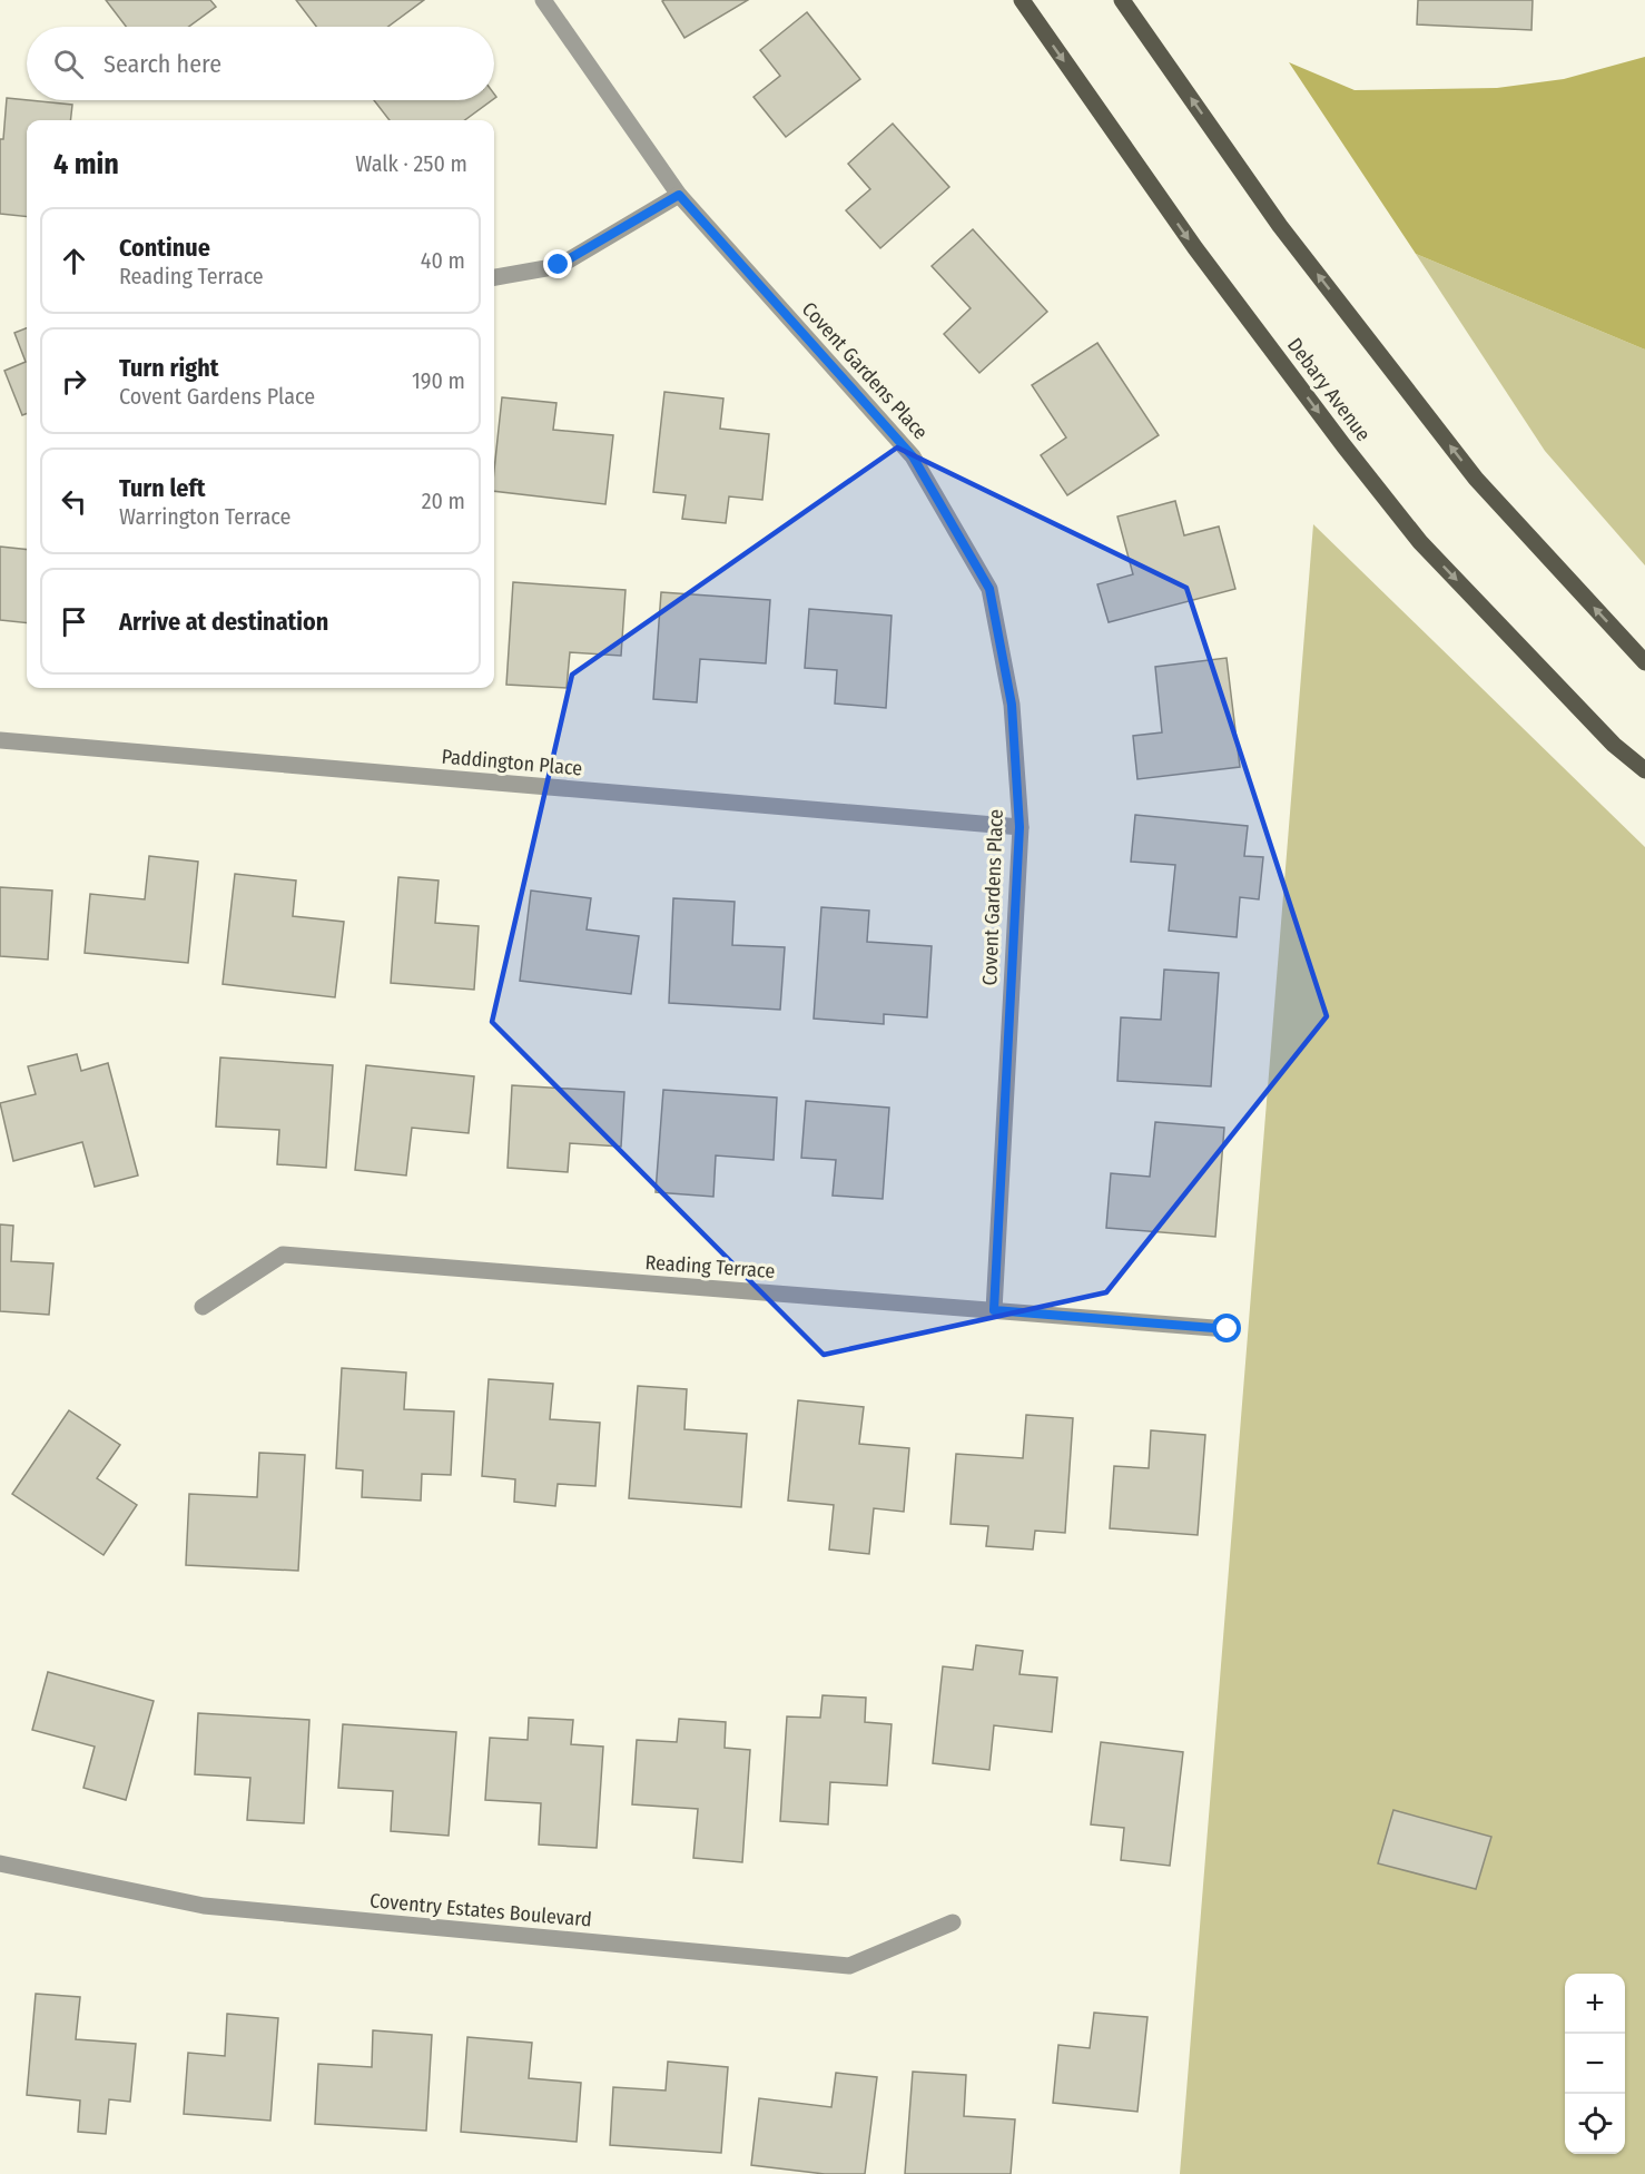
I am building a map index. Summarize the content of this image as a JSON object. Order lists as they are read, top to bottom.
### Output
{
  "streets": {
    "main road": ["Debary Avenue"],
    "street": [
      "Covent Gardens Place",
      "Paddington Place",
      "Reading Terrace",
      "Coventry Estates Boulevard"
    ]
  },
  "crossings": [
    ["Covent Gardens Place", "Paddington Place"],
    ["Covent Gardens Place", "Reading Terrace"]
  ],
  "page": {
    "search": "Search here",
    "heading": ["4 min", "Walk · 250 m"],
    "list": [
      ["Continue", "Reading Terrace", "40 m"],
      ["Turn right", "Covent Gardens Place", "190 m"],
      ["Turn left", "Warrington Terrace", "20 m"],
      "Arrive at destination"
    ],
    "map_buttons": ["+", "−"]
  }
}
